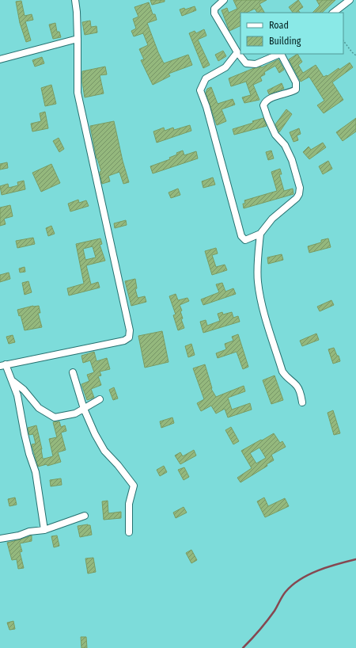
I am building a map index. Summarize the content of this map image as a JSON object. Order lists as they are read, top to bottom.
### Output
{
  "legend": ["Road", "Building"]
}
